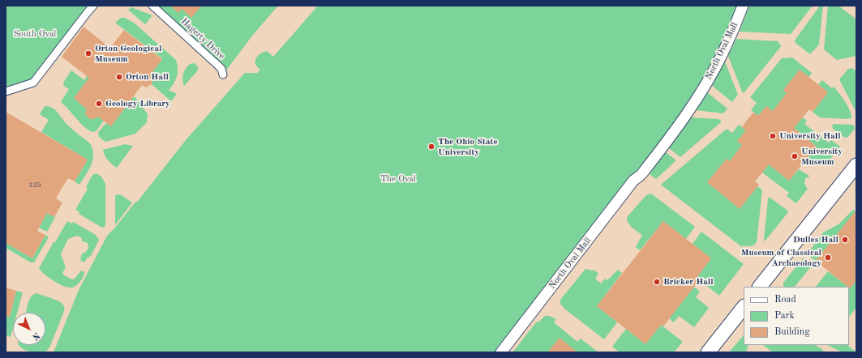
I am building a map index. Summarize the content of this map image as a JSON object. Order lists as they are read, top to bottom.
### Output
{
  "streets": {
    "street": ["North Oval Mall"],
    "lane": ["Hagerty Drive"]
  },
  "parks": ["South Oval", "The Oval"],
  "places": [
    "Orton Geological Museum",
    "Orton Hall",
    "Geology Library",
    "University Hall",
    "The Ohio State University",
    "University Museum",
    "Dulles Hall",
    "Museum of Classical Archaeology",
    "Bricker Hall"
  ],
  "house_numbers": ["125"],
  "legend": ["Road", "Park", "Building"],
  "north": "bottom right"
}
